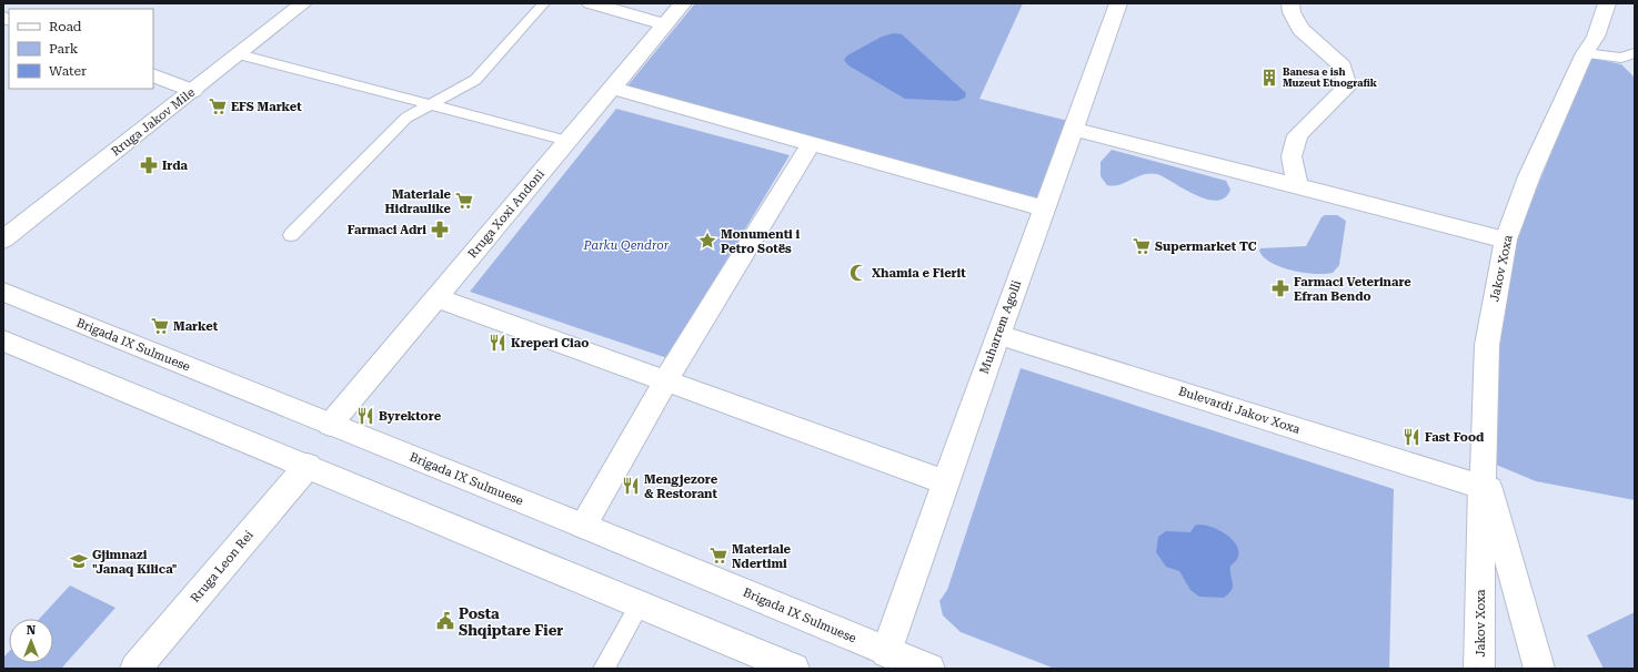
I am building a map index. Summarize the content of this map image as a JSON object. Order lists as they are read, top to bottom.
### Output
{
  "streets": {
    "street": [
      "Rruga Jakov Mile",
      "Rruga Xoxi Andoni",
      "Jakov Xoxa",
      "Muharrem Agolli",
      "Brigada IX Sulmuese",
      "Bulevardi Jakov Xoxa",
      "Rruga Leon Rei"
    ]
  },
  "crossings": [
    ["Rruga Xoxi Andoni", "Brigada IX Sulmuese"],
    ["Jakov Xoxa", "Bulevardi Jakov Xoxa"],
    ["Muharrem Agolli", "Brigada IX Sulmuese"],
    ["Muharrem Agolli", "Bulevardi Jakov Xoxa"]
  ],
  "parks": ["Parku Qendror"],
  "places": {
    "building": ["Banesa e ish Muzeut Etnografik"],
    "supermarket": [
      "EFS Market",
      "Materiale Hidraulike",
      "Supermarket TC",
      "Market",
      "Materiale Ndertimi"
    ],
    "pharmacy": ["Irda", "Farmaci Adri", "Farmaci Veterinare Efran Bendo"],
    "place": ["Monumenti i Petro Sotës"],
    "mosque": ["Xhamia e Fierit"],
    "restaurant": [
      "Kreperi Ciao",
      "Byrektore",
      "Fast Food",
      "Mengjezore & Restorant"
    ],
    "school or university": ["Gjimnazi \"Janaq Kilica\""],
    "public building": ["Posta Shqiptare Fier"]
  },
  "legend": ["Road", "Park", "Water"],
  "north": "top"
}
